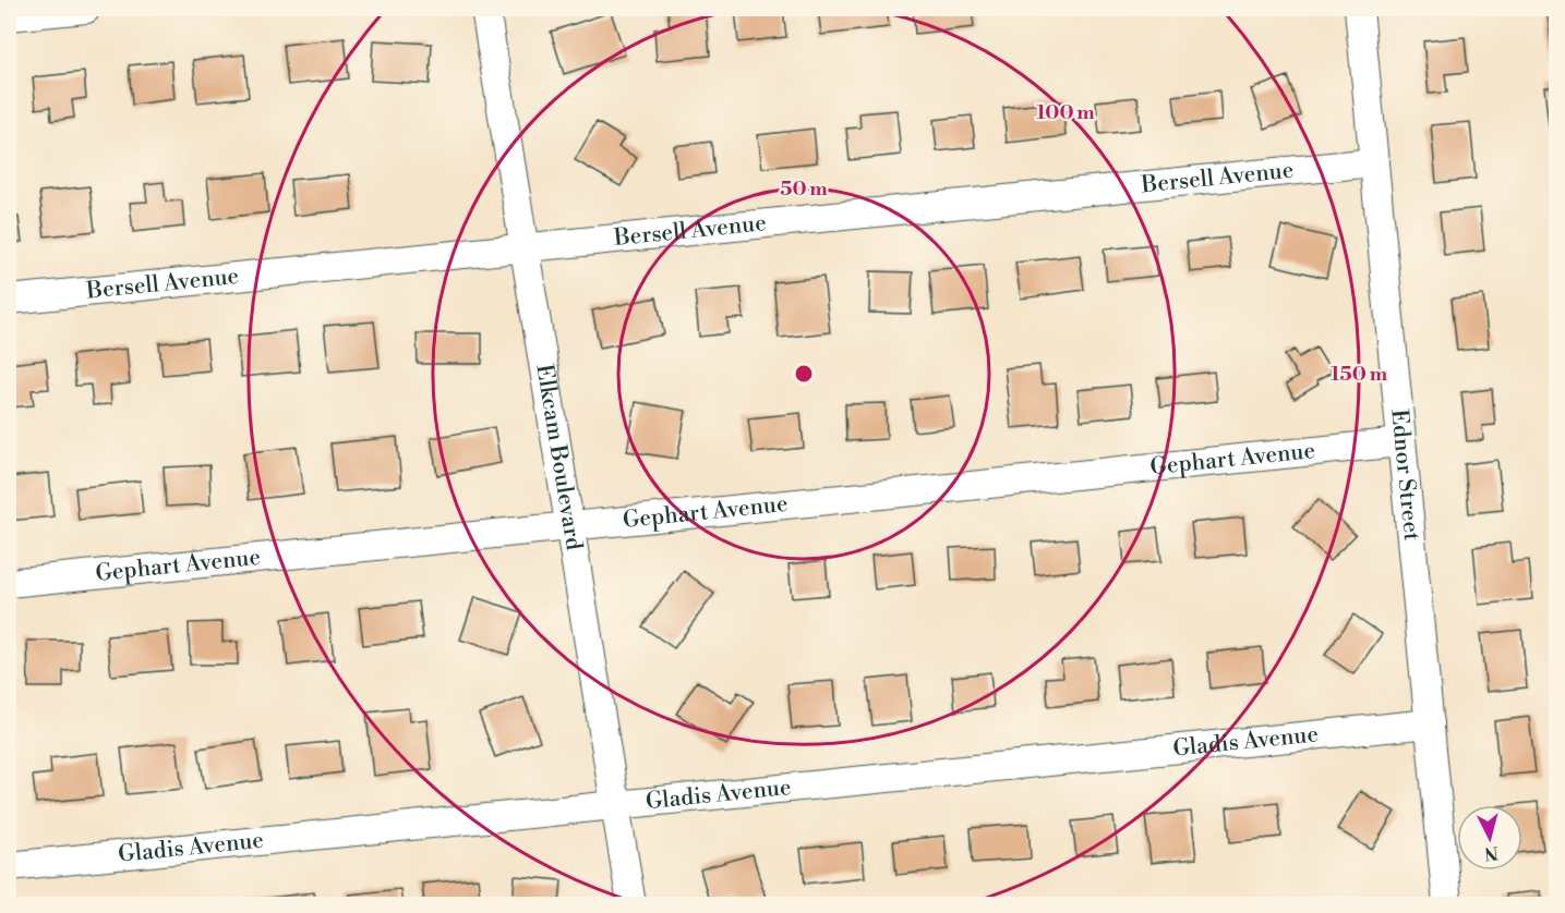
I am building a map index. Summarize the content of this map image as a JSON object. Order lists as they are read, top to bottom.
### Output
{
  "streets": {
    "street": [
      "Bersell Avenue",
      "Elkcam Boulevard",
      "Gephart Avenue",
      "Ednor Street",
      "Gladis Avenue"
    ]
  },
  "crossings": [
    ["Bersell Avenue", "Elkcam Boulevard"],
    ["Bersell Avenue", "Ednor Street"],
    ["Elkcam Boulevard", "Gephart Avenue"],
    ["Elkcam Boulevard", "Gladis Avenue"],
    ["Gephart Avenue", "Ednor Street"],
    ["Ednor Street", "Gladis Avenue"]
  ],
  "north": "bottom",
  "rings": ["100 m", "50 m", "150 m"]
}
